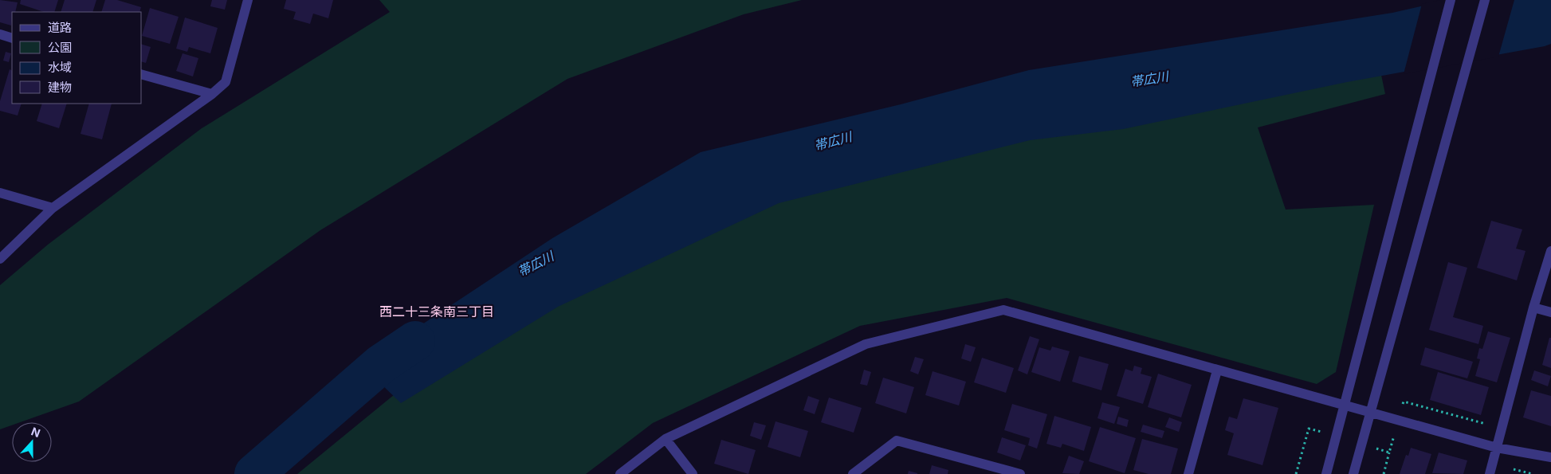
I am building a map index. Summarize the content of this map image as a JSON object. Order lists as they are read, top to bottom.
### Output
{
  "districts": ["西二十三条南三丁目"],
  "water": ["帯広川"],
  "legend": [
    "道路",
    "公園",
    "水域",
    "建物"
  ],
  "north": "top"
}
